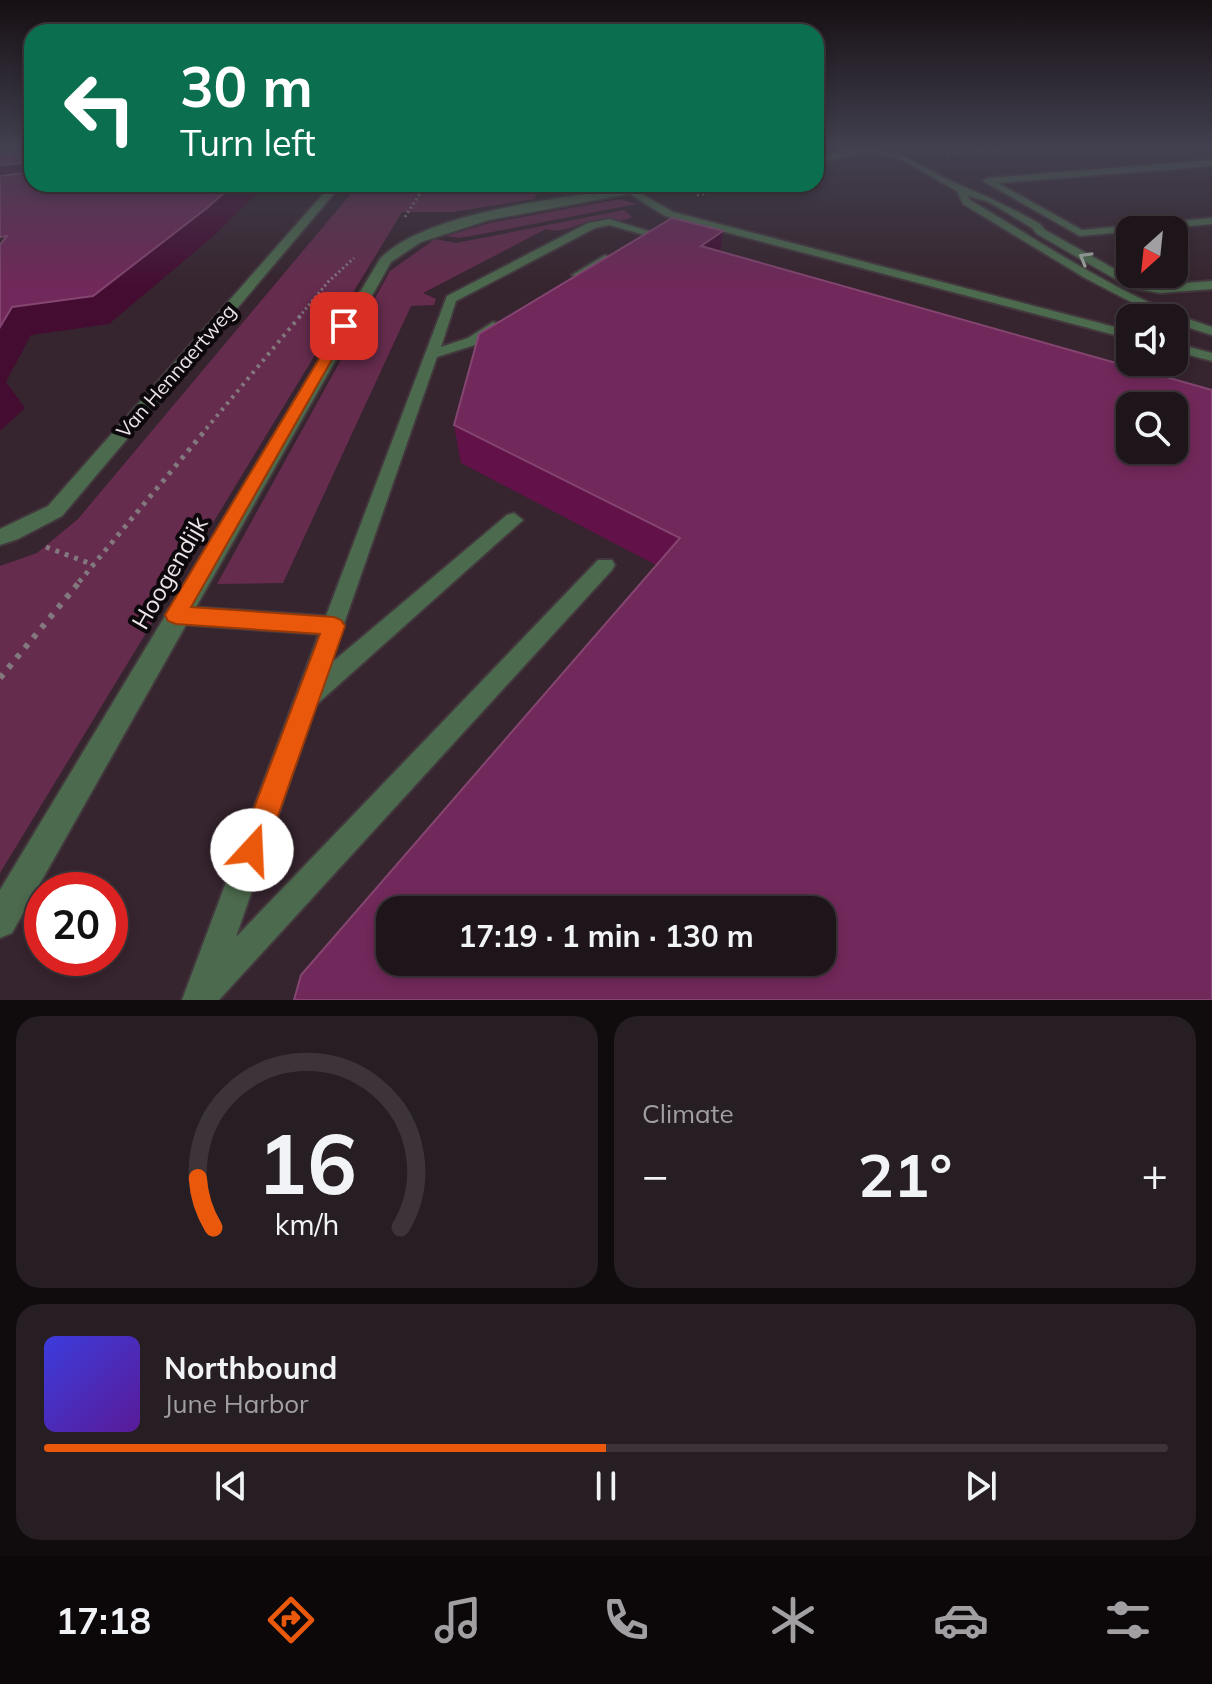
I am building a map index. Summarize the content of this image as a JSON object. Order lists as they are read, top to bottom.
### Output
{
  "streets": {
    "street": ["Van Hennaertweg", "Hoogendijk"]
  },
  "north": "bottom left",
  "page": {
    "turn": ["30 m", "Turn left"],
    "limit": "20",
    "trip": "17:19 · 1 min · 130 m",
    "tile": "Climate",
    "heat": ["−", "21°", "+"],
    "song": ["Northbound", "June Harbor"],
    "tabs": "17:18",
    "gauge": ["16", "km/h"]
  }
}
